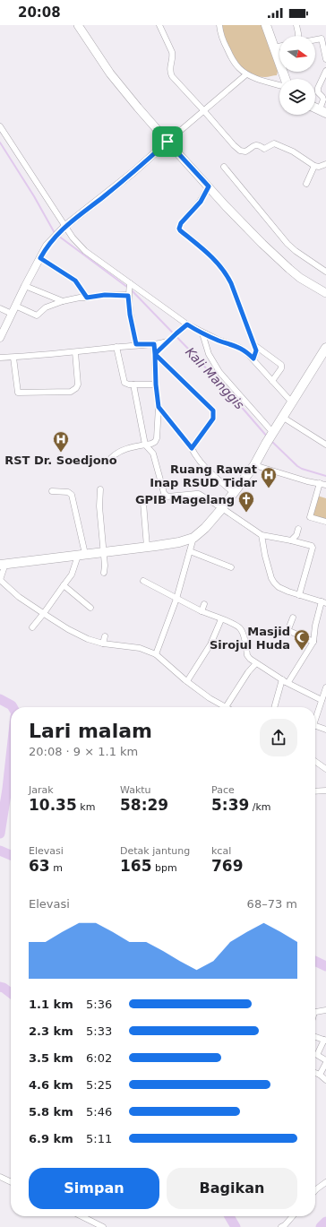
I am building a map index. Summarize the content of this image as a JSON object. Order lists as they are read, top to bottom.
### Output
{
  "water": ["Kali Manggis"],
  "places": {
    "hospital": ["RST Dr. Soedjono", "Ruang Rawat Inap RSUD Tidar"],
    "church": ["GPIB Magelang"],
    "mosque": ["Masjid Sirojul Huda"]
  },
  "north": "right",
  "page": {
    "status": "20:08",
    "heading": ["Lari malam", "20:08 · 9 × 1.1 km"],
    "stats": [
      ["Jarak", "10.35 km"],
      ["Waktu", "58:29"],
      ["Pace", "5:39 /km"],
      ["Elevasi", "63 m"],
      ["Detak jantung", "165 bpm"],
      ["kcal", "769"]
    ],
    "chart": ["Elevasi", "68–73 m"],
    "list": [
      {
        "name": "1.1 km",
        "note": "5:36"
      },
      {
        "name": "2.3 km",
        "note": "5:33"
      },
      {
        "name": "3.5 km",
        "note": "6:02"
      },
      {
        "name": "4.6 km",
        "note": "5:25"
      },
      {
        "name": "5.8 km",
        "note": "5:46"
      },
      {
        "name": "6.9 km",
        "note": "5:11"
      }
    ],
    "buttons": ["Simpan", "Bagikan"]
  }
}
